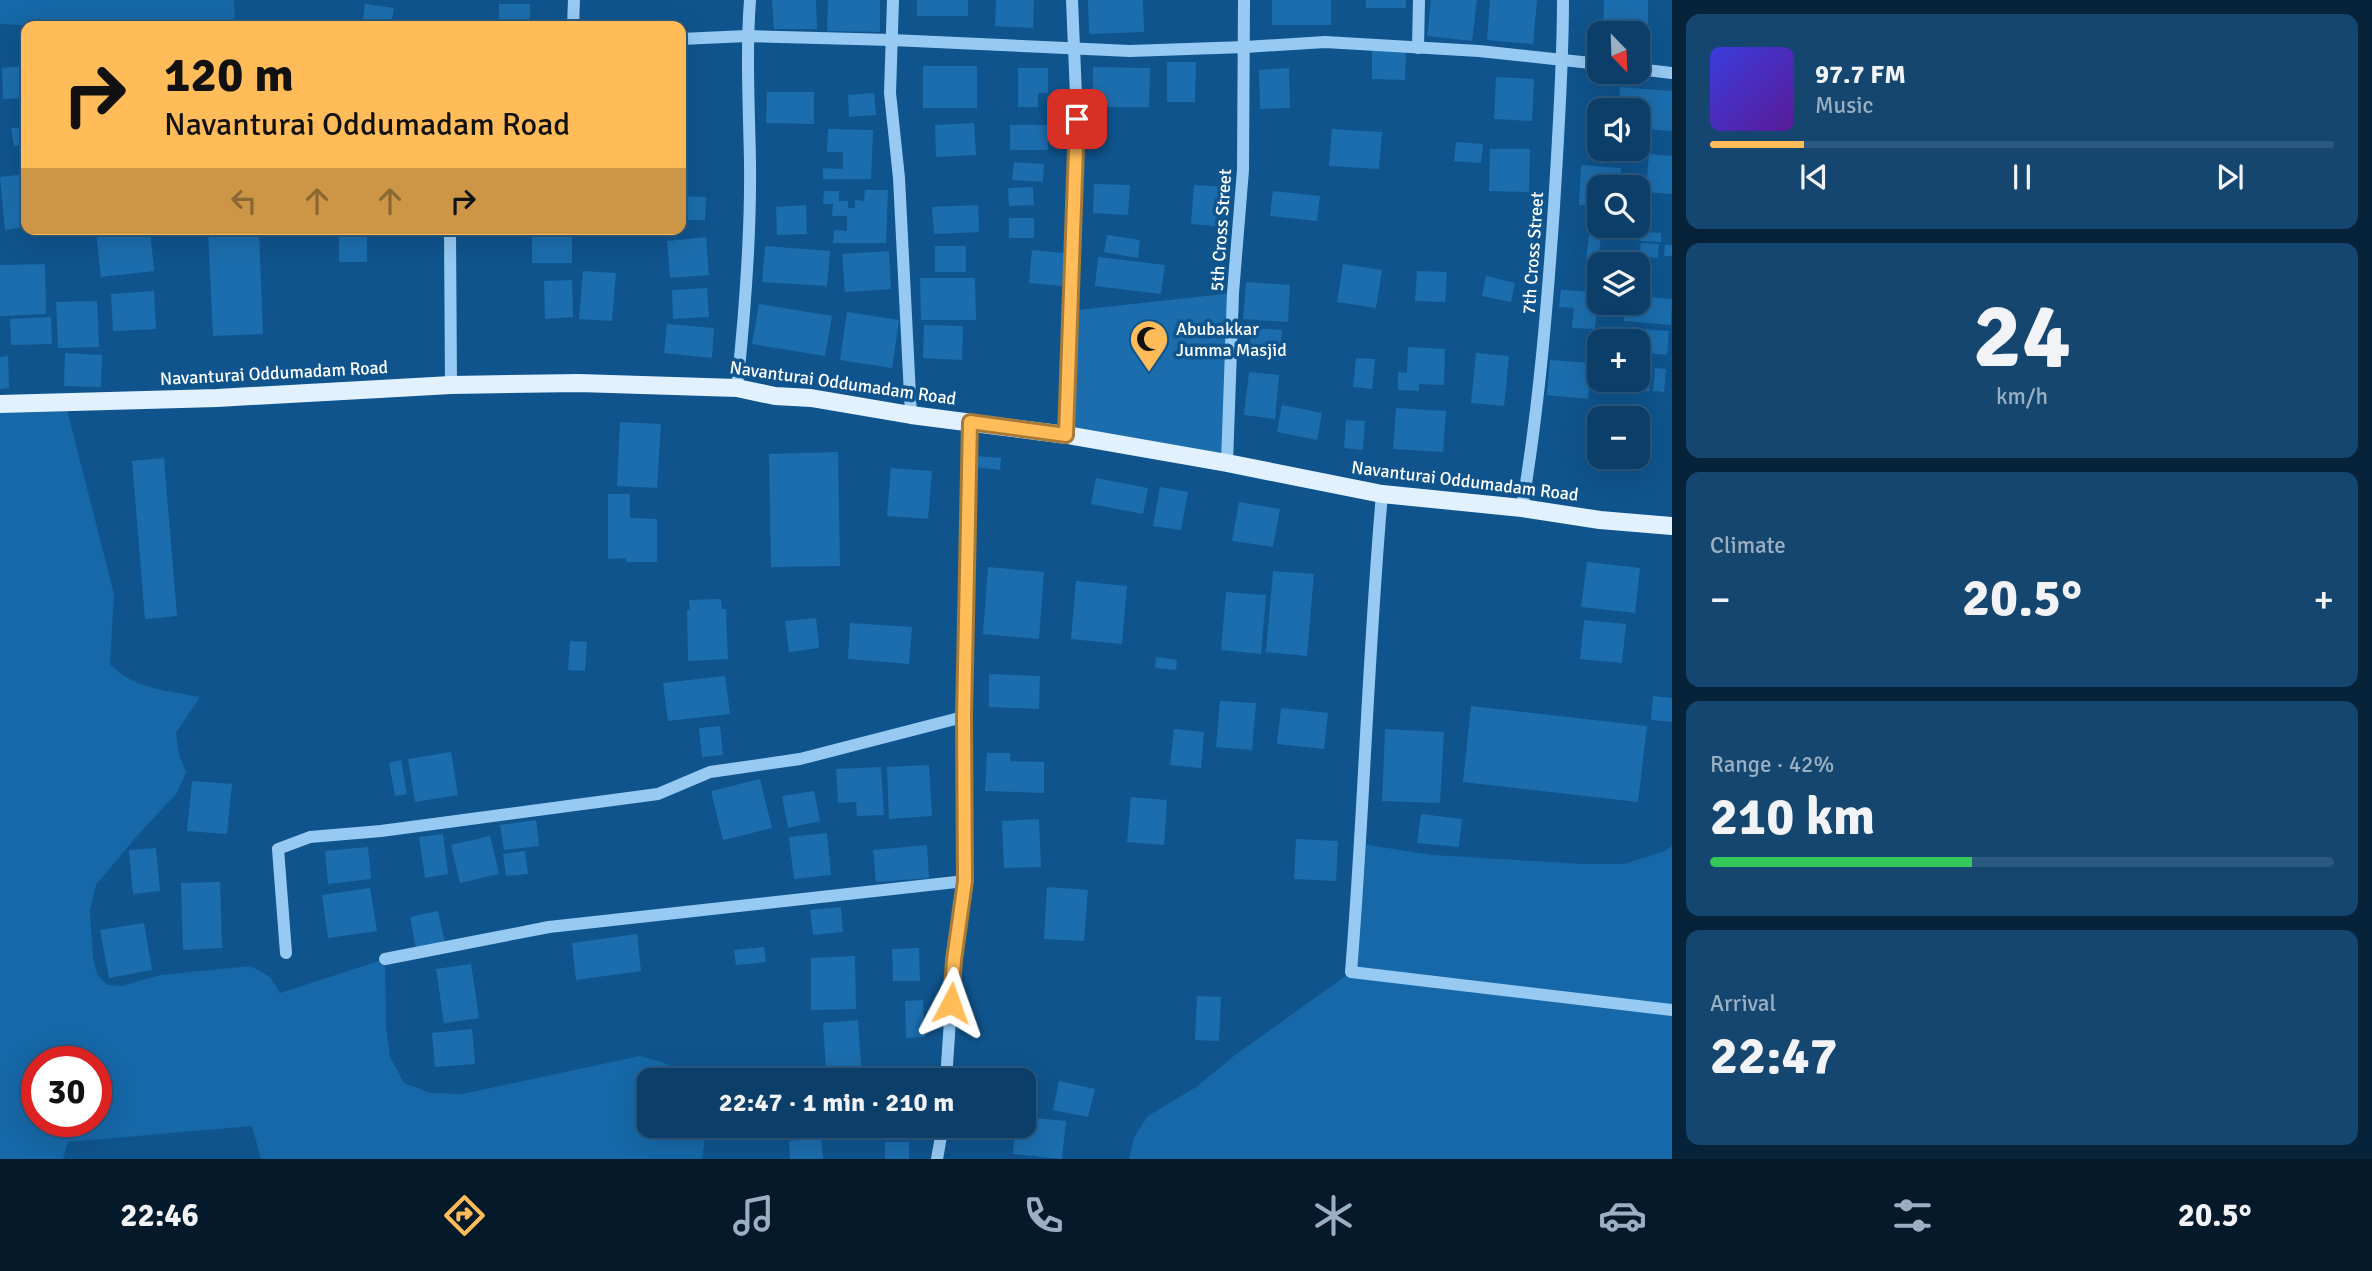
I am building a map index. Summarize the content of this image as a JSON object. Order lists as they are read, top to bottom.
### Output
{
  "streets": {
    "main road": ["Navanturai Oddumadam Road"],
    "street": ["5th Cross Street", "7th Cross Street"]
  },
  "crossings": [
    ["5th Cross Street", "Navanturai Oddumadam Road"],
    ["7th Cross Street", "Navanturai Oddumadam Road"]
  ],
  "places": {
    "mosque": ["Abubakkar Jumma Masjid"]
  },
  "north": "bottom right",
  "page": {
    "map_buttons": ["+", "−"],
    "turn": ["120 m", "Navanturai Oddumadam Road"],
    "song": ["97.7 FM", "Music"],
    "tile": [
      ["24", "km/h"],
      "Climate",
      ["Range · 42%", "210 km"],
      ["Arrival", "22:47"]
    ],
    "heat": ["−", "20.5°", "+"],
    "limit": "30",
    "trip": "22:47 · 1 min · 210 m",
    "tabs": ["22:46", "20.5°"]
  }
}
